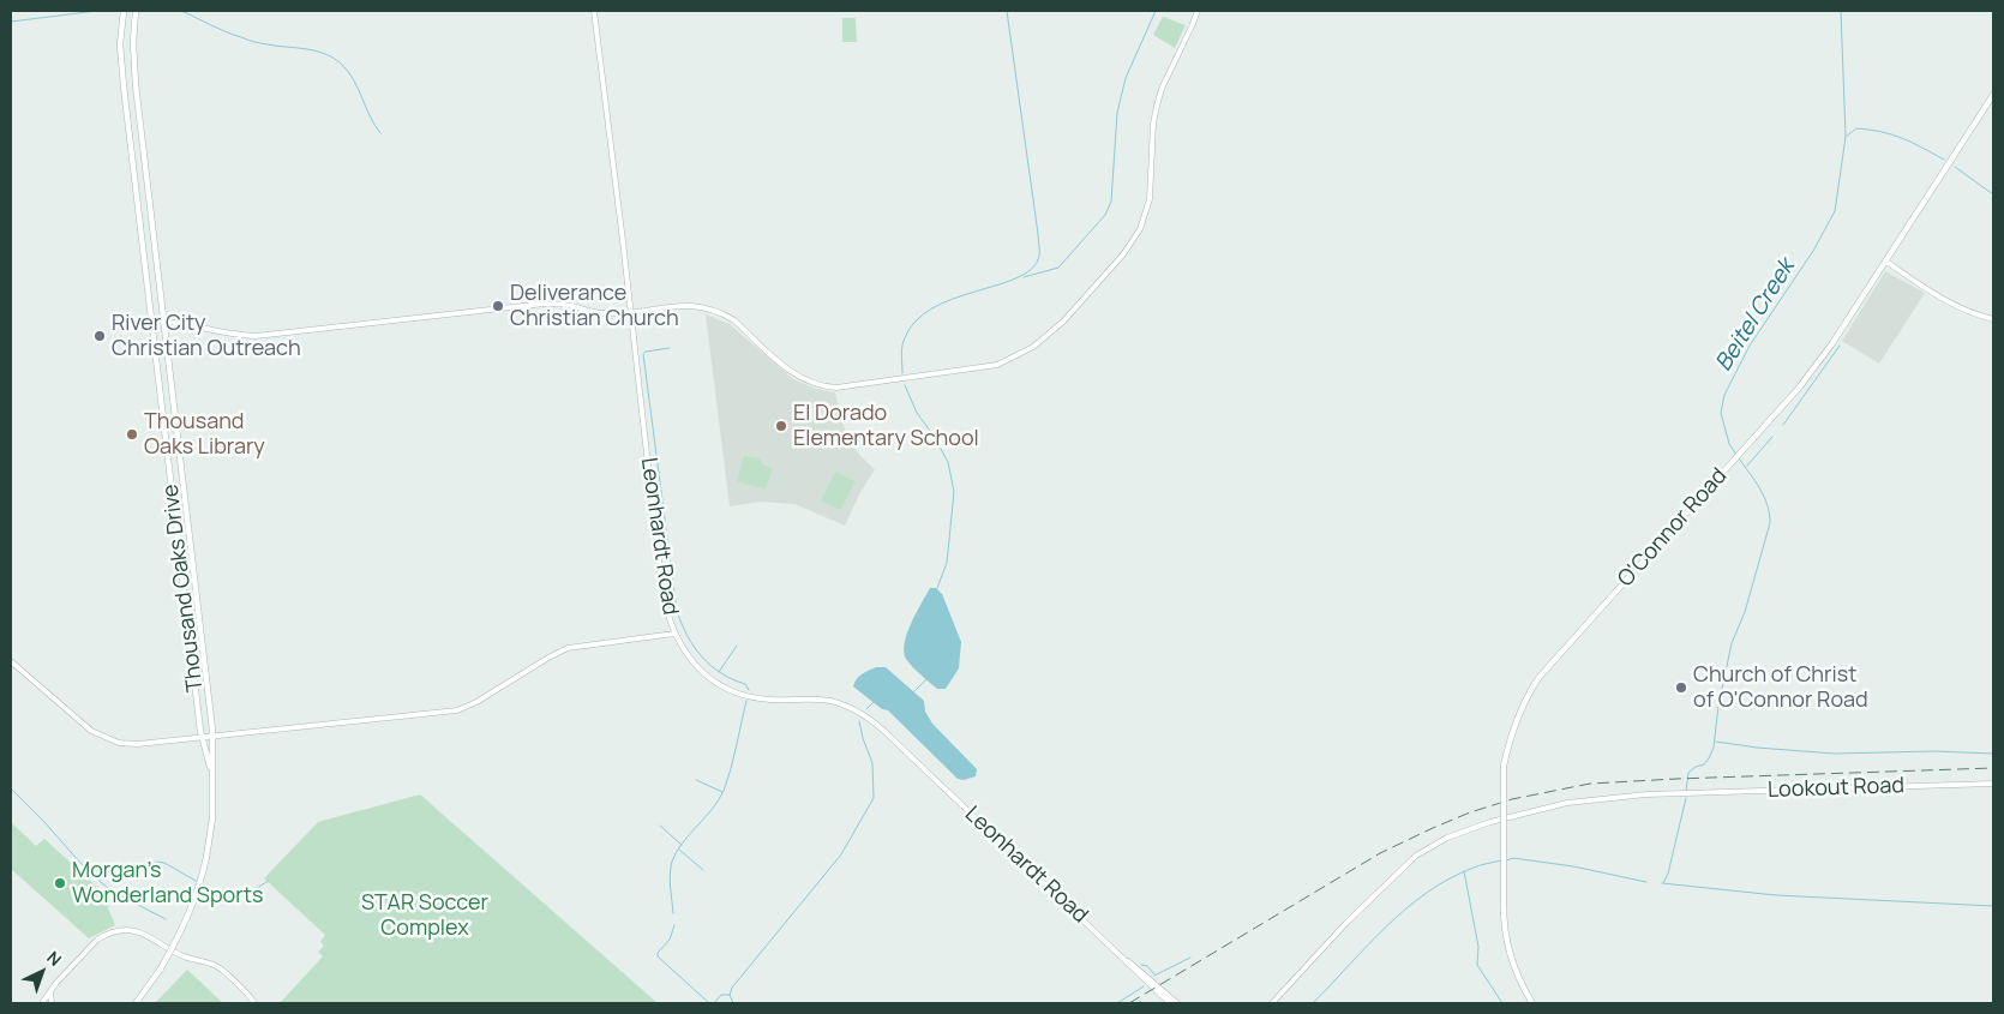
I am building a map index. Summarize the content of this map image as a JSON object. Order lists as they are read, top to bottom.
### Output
{
  "streets": {
    "main road": ["O'Connor Road", "Thousand Oaks Drive"],
    "street": ["Leonhardt Road", "Lookout Road"]
  },
  "water": ["Beitel Creek"],
  "parks": ["STAR Soccer Complex"],
  "places": [
    "Deliverance Christian Church",
    "River City Christian Outreach",
    "El Dorado Elementary School",
    "Thousand Oaks Library",
    "Church of Christ of O'Connor Road",
    "Morgan’s Wonderland Sports"
  ],
  "north": "top right"
}
